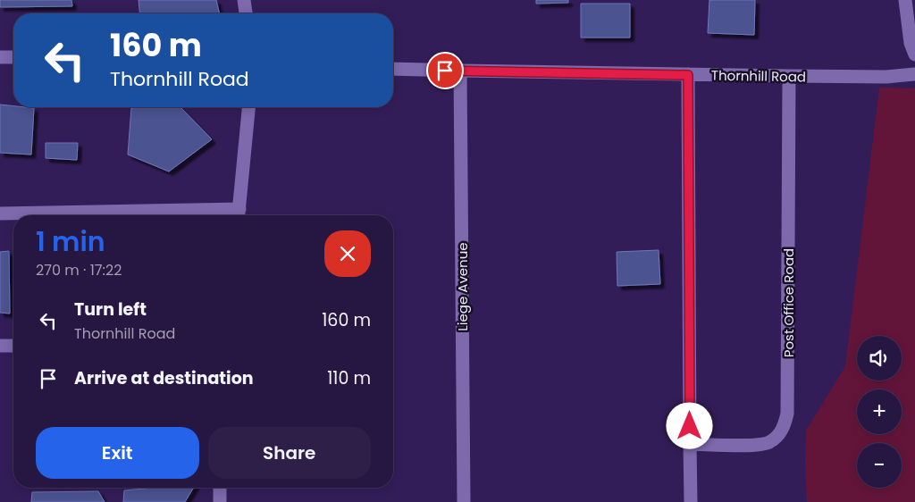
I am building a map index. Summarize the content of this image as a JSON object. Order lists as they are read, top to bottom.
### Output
{
  "streets": {
    "street": ["Thornhill Road", "Liege Avenue", "Post Office Road"]
  },
  "crossings": [
    ["Thornhill Road", "Liege Avenue"],
    ["Thornhill Road", "Post Office Road"]
  ],
  "page": {
    "turn": ["160 m", "Thornhill Road"],
    "heading": ["1 min", "270 m · 17:22"],
    "list": [
      {
        "name": "Turn left",
        "note": "Thornhill Road",
        "value": "160 m"
      },
      {
        "name": "Arrive at destination",
        "value": "110 m"
      }
    ],
    "map_buttons": ["+", "−"],
    "buttons": ["Exit", "Share"]
  }
}
